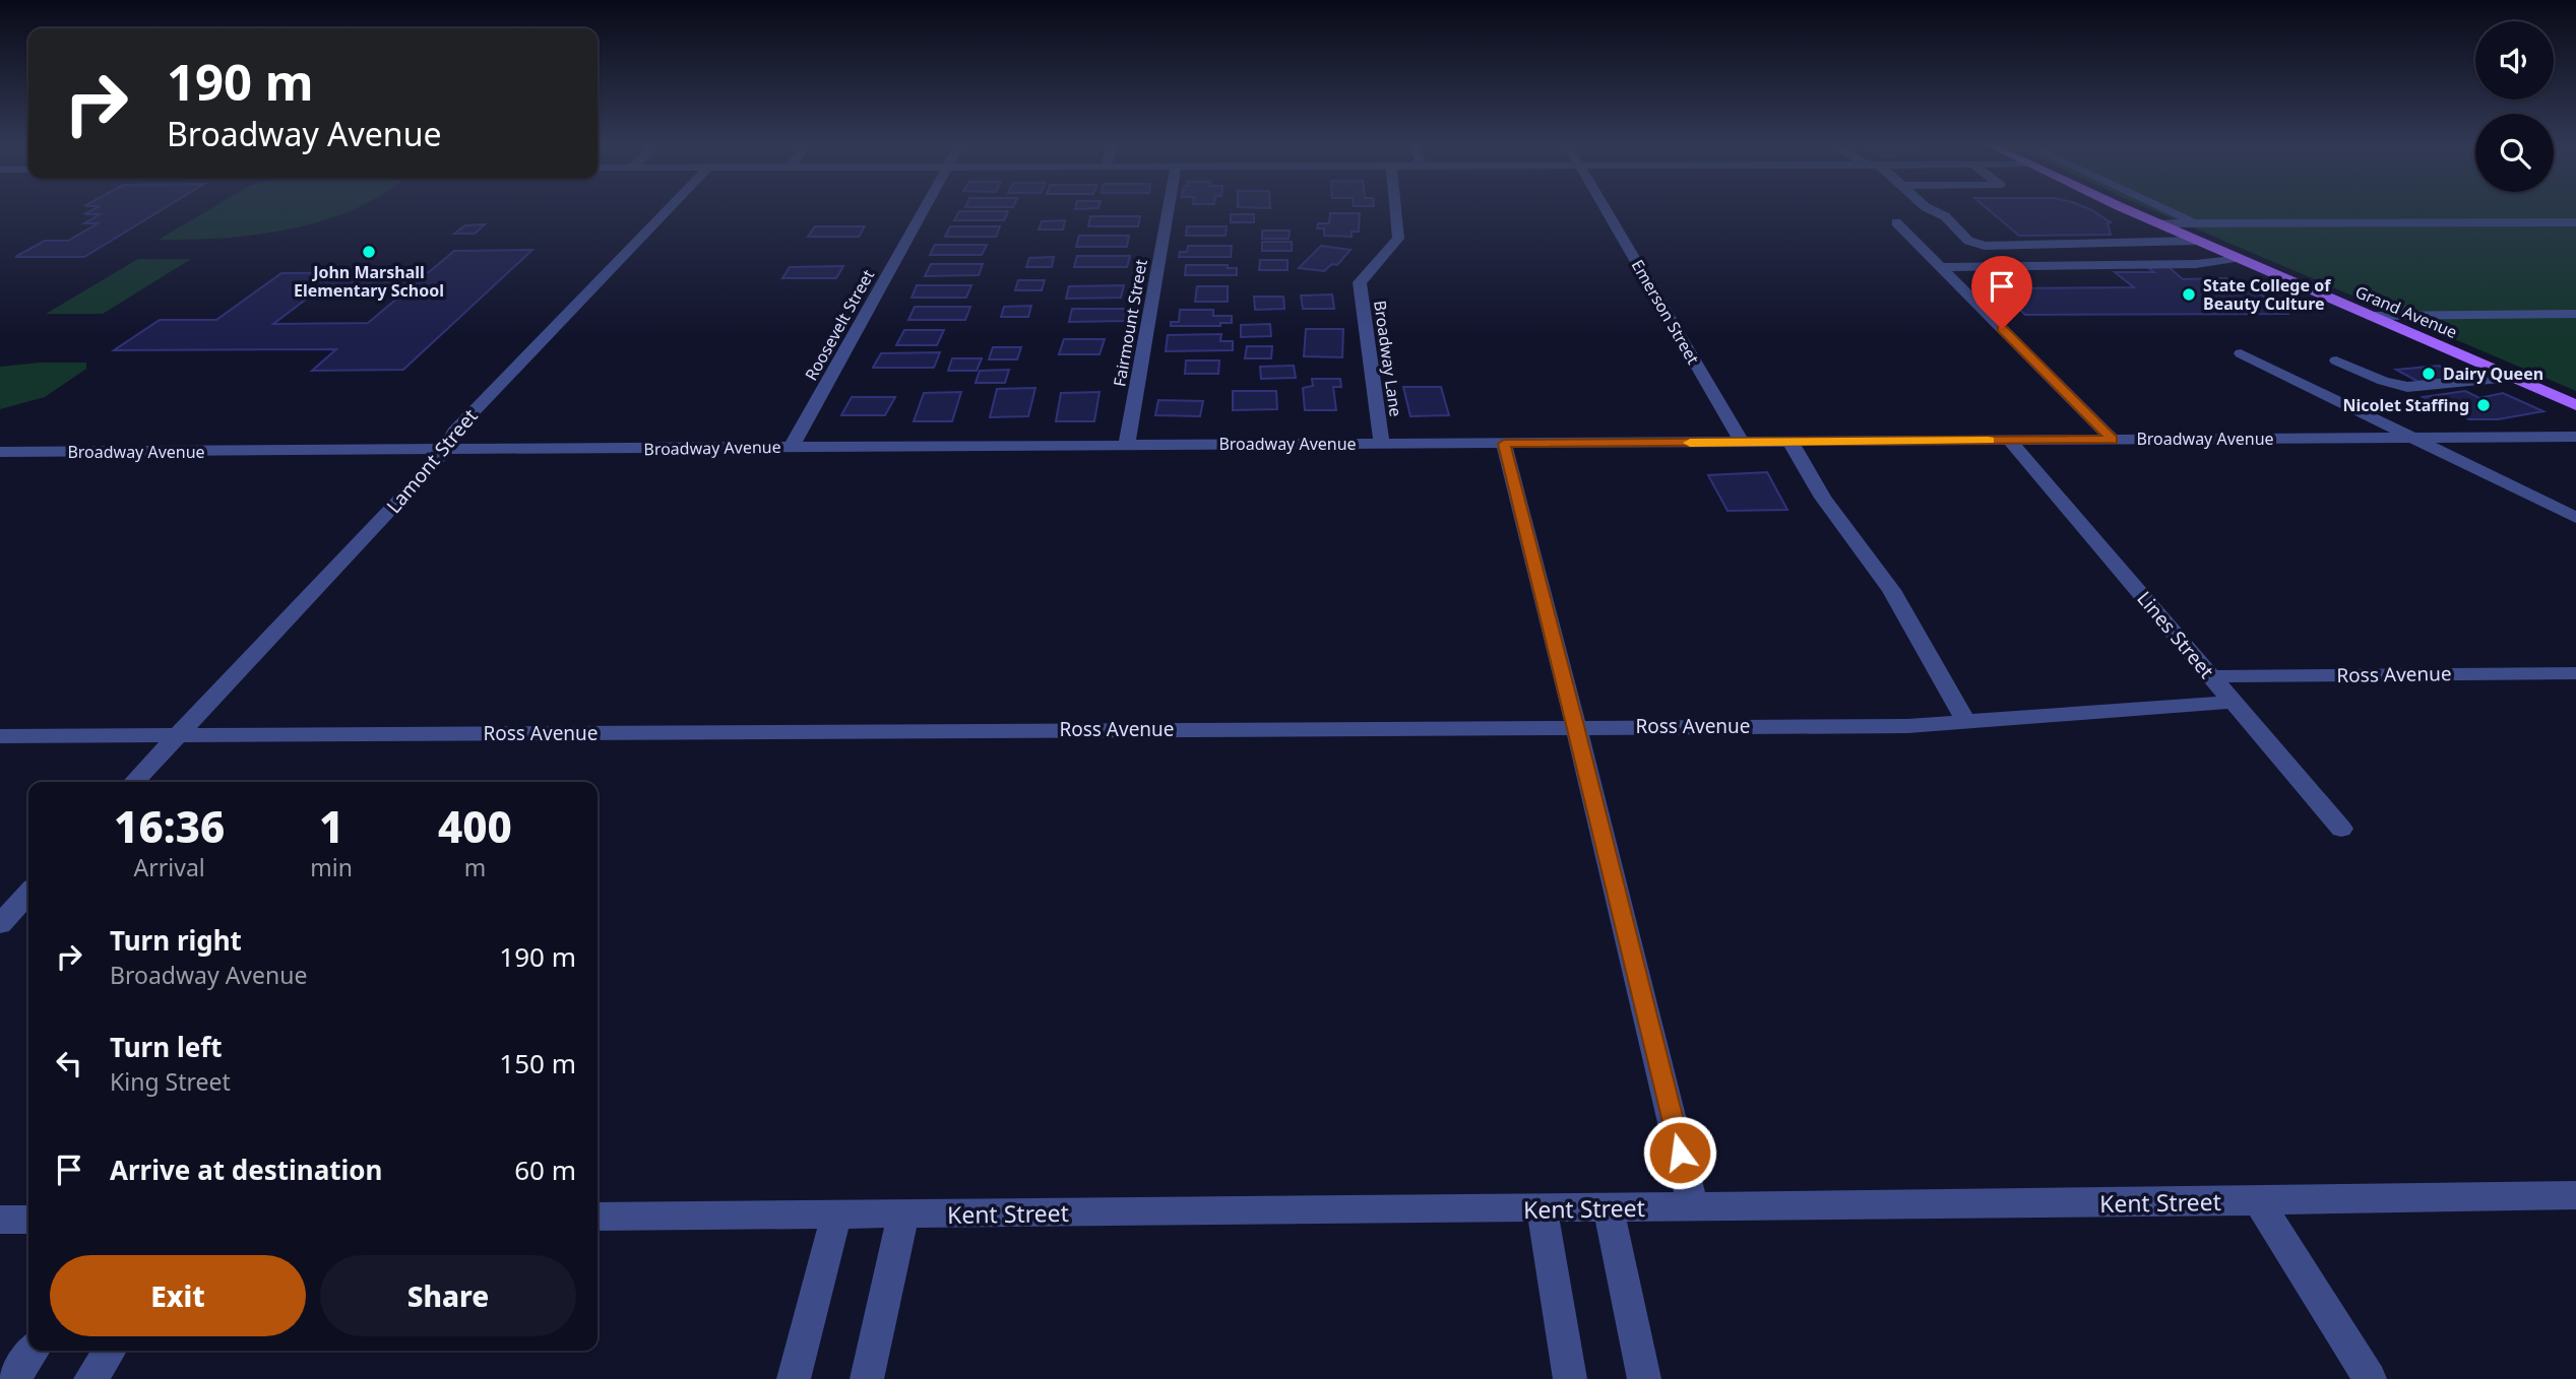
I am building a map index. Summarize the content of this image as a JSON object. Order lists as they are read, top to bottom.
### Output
{
  "streets": {
    "main road": ["Grand Avenue"],
    "street": [
      "Emerson Street",
      "Fairmount Street",
      "Roosevelt Street",
      "Broadway Lane",
      "Broadway Avenue",
      "Lamont Street",
      "Lines Street",
      "Ross Avenue",
      "Kent Street"
    ]
  },
  "crossings": [
    ["Emerson Street", "Broadway Avenue"],
    ["Fairmount Street", "Broadway Avenue"],
    ["Roosevelt Street", "Broadway Avenue"],
    ["Broadway Lane", "Broadway Avenue"],
    ["Broadway Avenue", "Lamont Street"],
    ["Broadway Avenue", "Lines Street"],
    ["Lamont Street", "Ross Avenue"],
    ["Lines Street", "Ross Avenue"]
  ],
  "places": [
    "John Marshall Elementary School",
    "State College of Beauty Culture",
    "Dairy Queen",
    "Nicolet Staffing"
  ],
  "page": {
    "turn": ["190 m", "Broadway Avenue"],
    "eta": [
      "16:36",
      "Arrival",
      "1",
      "min",
      "400",
      "m"
    ],
    "list": [
      {
        "name": "Turn right",
        "note": "Broadway Avenue",
        "value": "190 m"
      },
      {
        "name": "Turn left",
        "note": "King Street",
        "value": "150 m"
      },
      {
        "name": "Arrive at destination",
        "value": "60 m"
      }
    ],
    "buttons": ["Exit", "Share"]
  }
}
